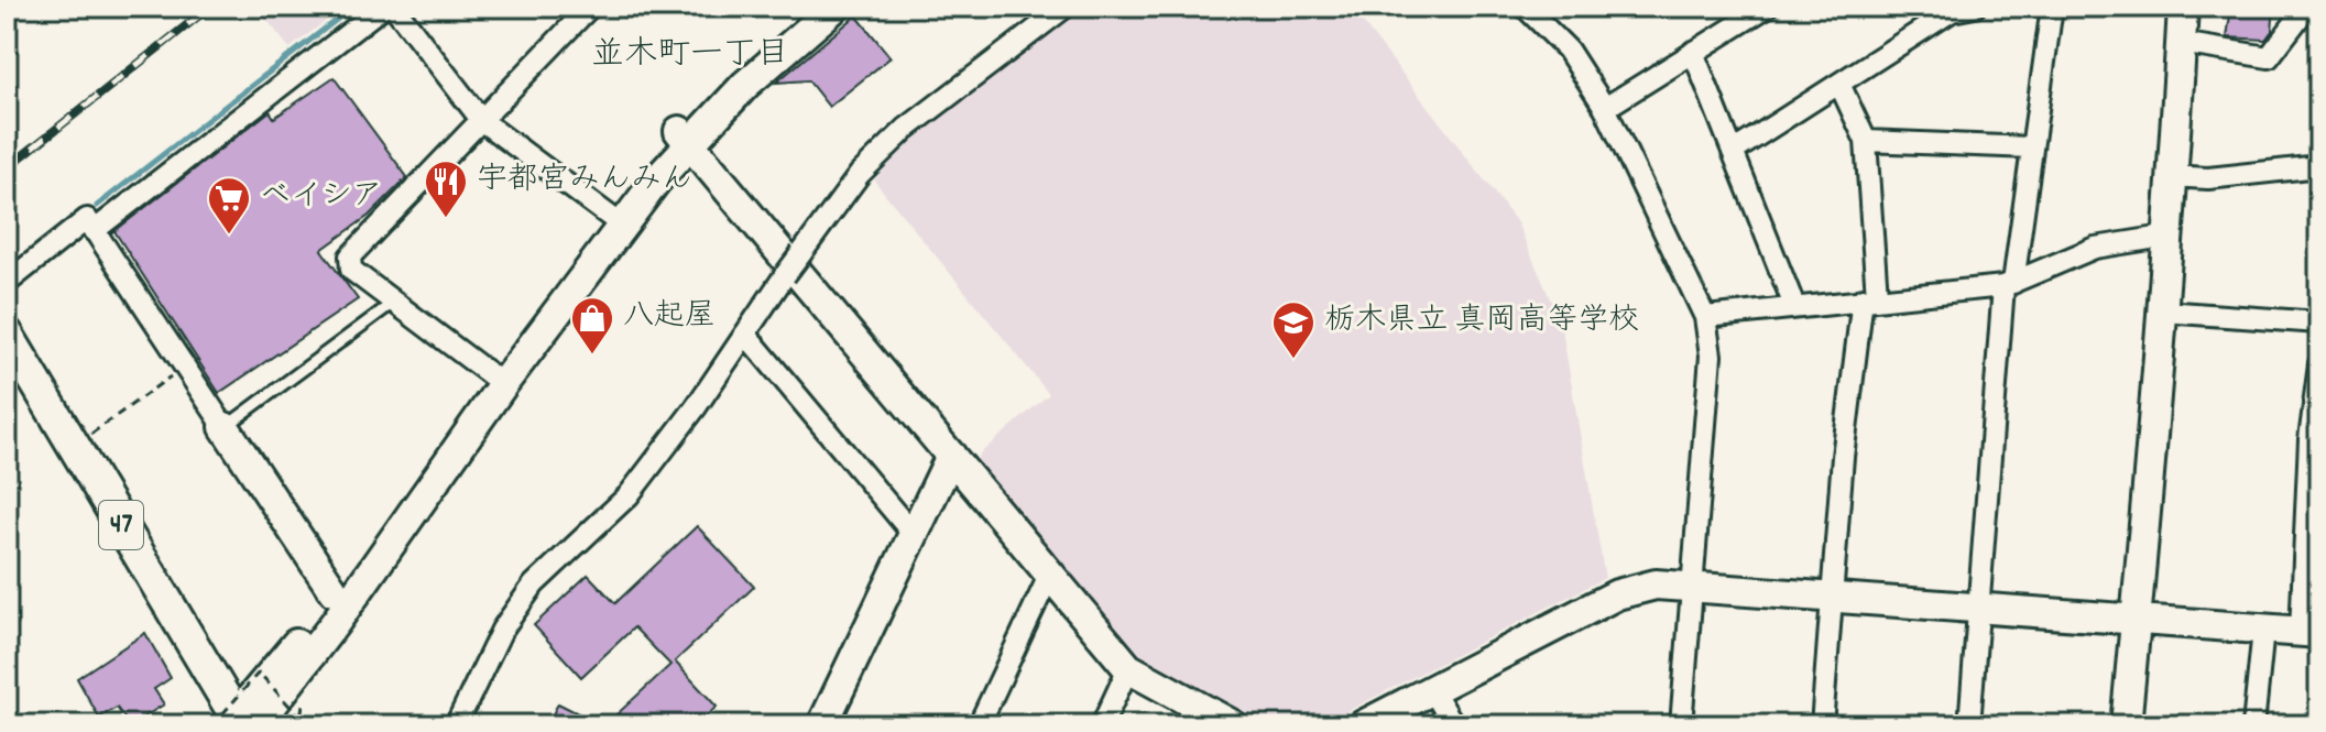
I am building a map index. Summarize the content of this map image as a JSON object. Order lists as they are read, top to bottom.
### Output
{
  "streets": {
    "main road": ["47"]
  },
  "districts": ["並木町一丁目"],
  "places": {
    "restaurant": ["宇都宮みんみん"],
    "supermarket": ["ベイシア"],
    "shop": ["八起屋"],
    "school or university": ["栃木県立 真岡高等学校"]
  }
}
